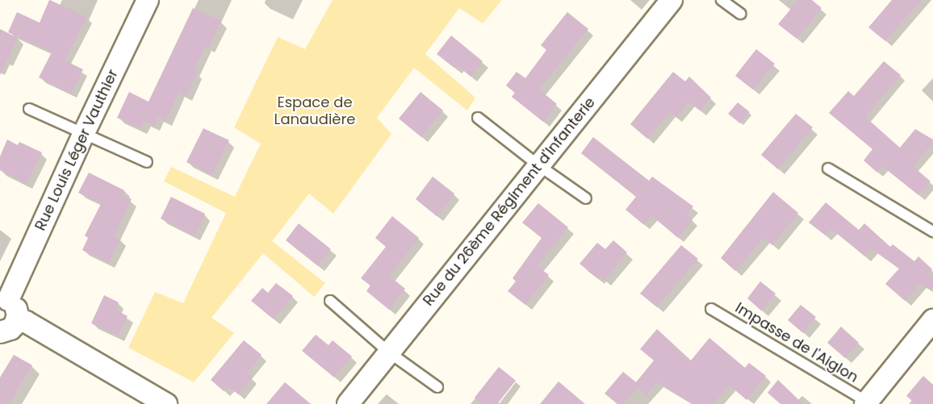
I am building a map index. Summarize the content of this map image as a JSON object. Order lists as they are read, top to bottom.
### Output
{
  "streets": {
    "street": ["Rue Louis Léger Vauthier", "Rue du 26ème Régiment d'Infanterie"],
    "lane": ["Impasse de l'Aiglon"]
  },
  "parks": ["Espace de Lanaudière"]
}
